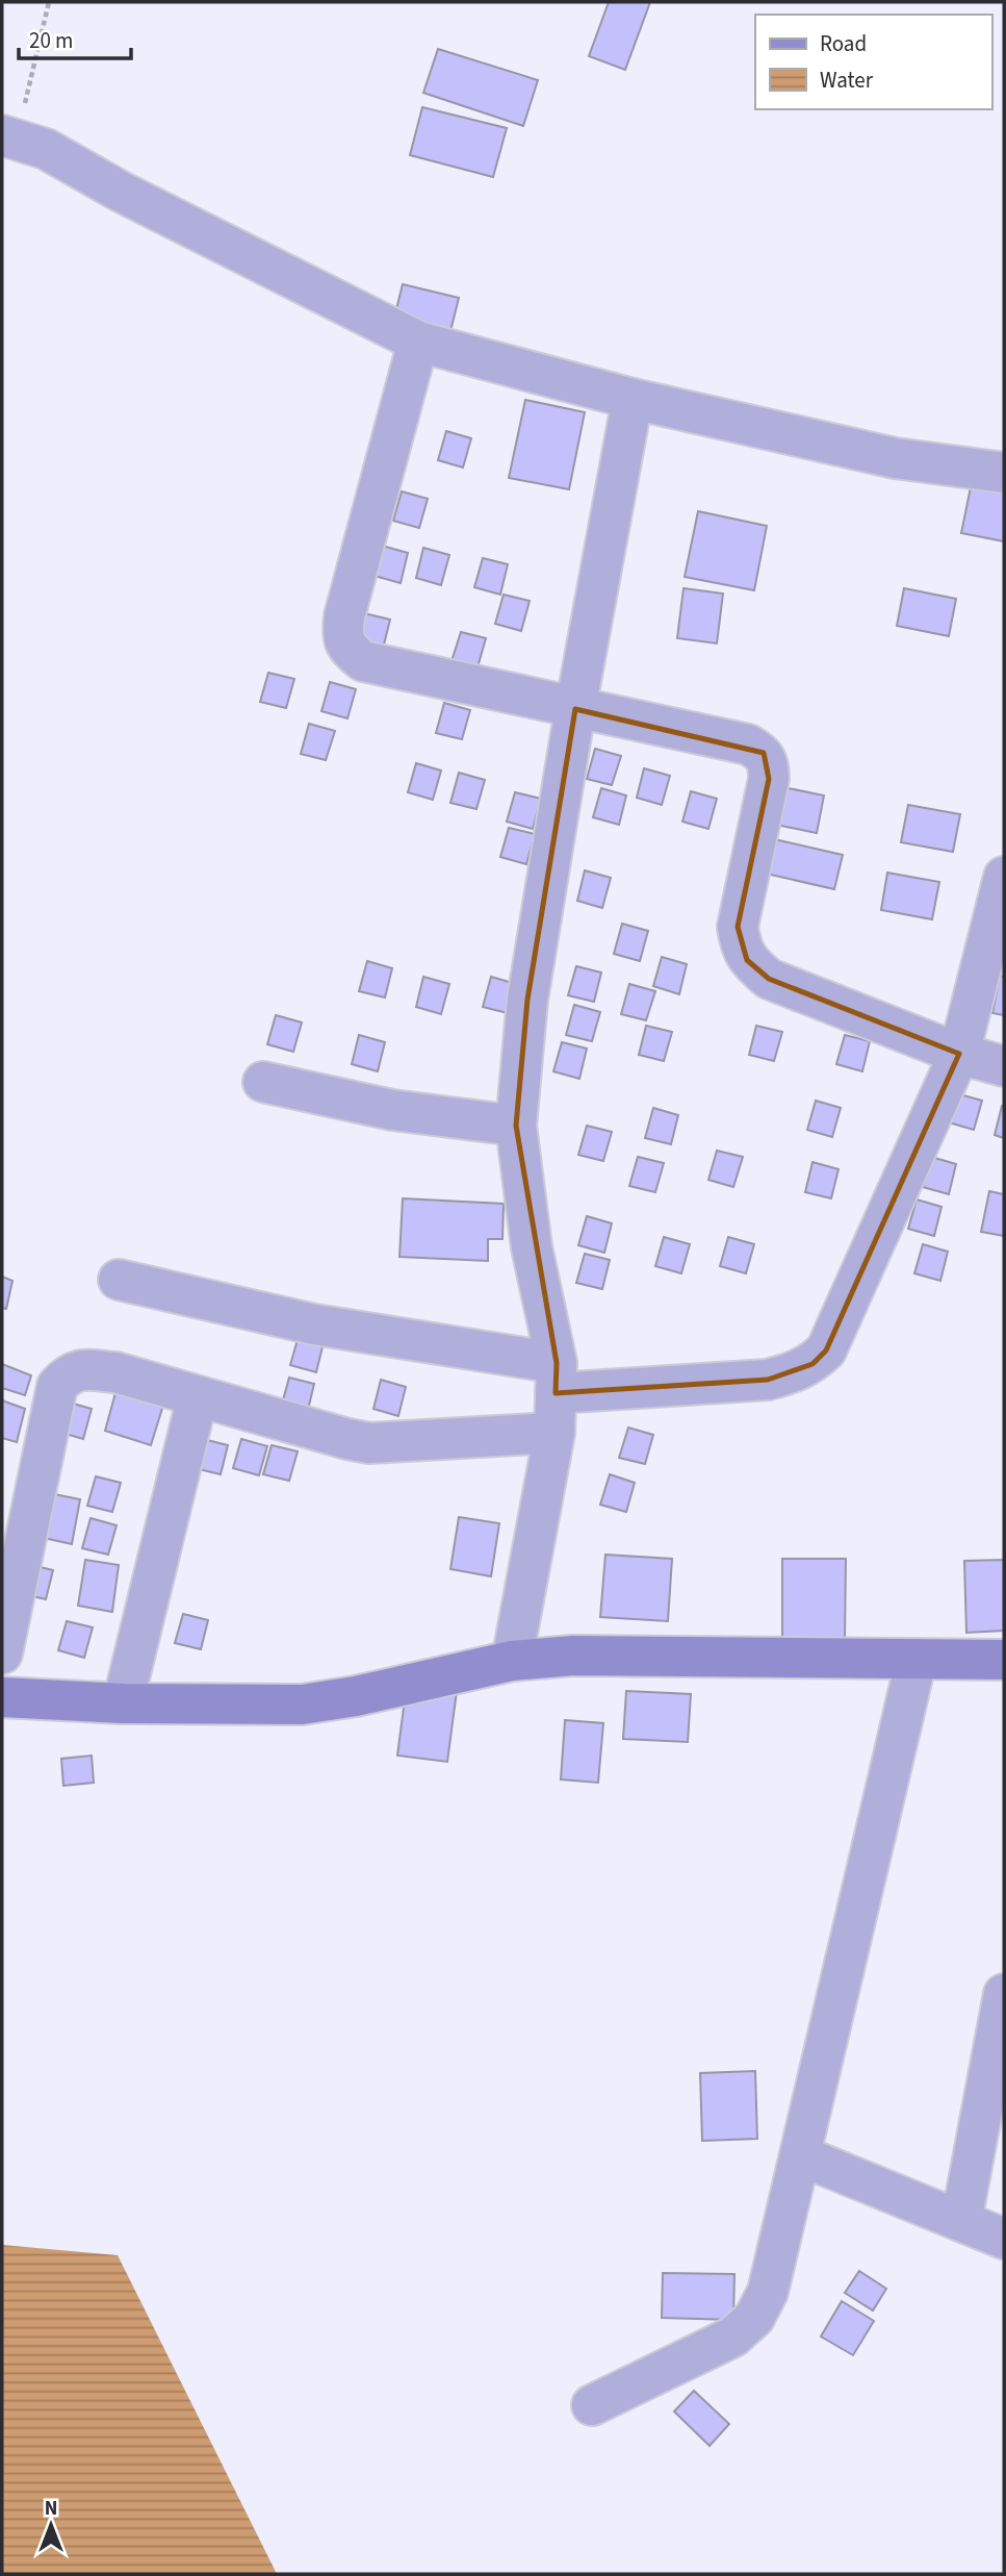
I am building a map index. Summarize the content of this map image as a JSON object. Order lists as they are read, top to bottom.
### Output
{
  "legend": ["Road", "Water"],
  "scale_bar": "20 m",
  "north": "top"
}
